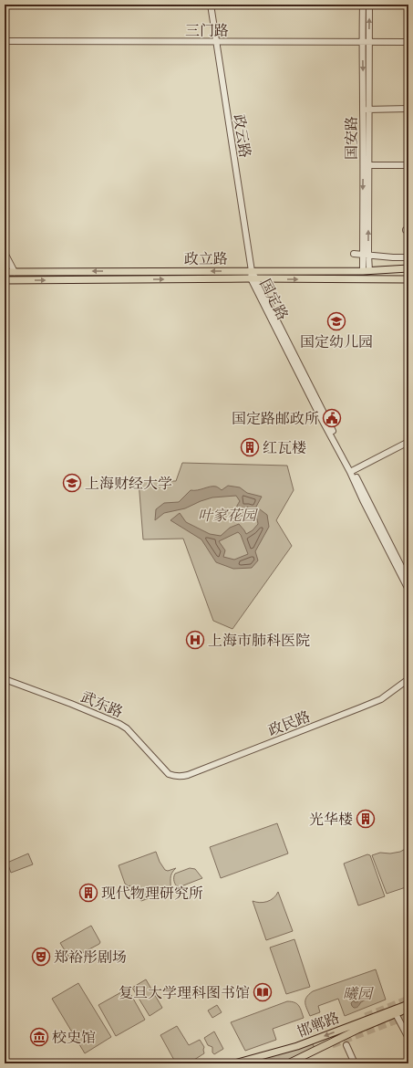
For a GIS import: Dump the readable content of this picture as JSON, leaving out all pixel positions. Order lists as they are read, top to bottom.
{
  "streets": {
    "main road": ["政立路", "邯郸路"],
    "street": [
      "三门路",
      "政云路",
      "国安路",
      "国定路",
      "武东路",
      "政民路"
    ]
  },
  "crossings": [
    ["三门路", "政云路"],
    ["三门路", "国安路"],
    ["政云路", "政立路"],
    ["政云路", "国定路"],
    ["国安路", "政立路"],
    ["政立路", "国定路"],
    ["武东路", "政民路"]
  ],
  "parks": ["叶家花园", "曦园"],
  "places": {
    "school or university": ["国定幼儿园", "上海财经大学"],
    "public building": ["国定路邮政所"],
    "building": ["红瓦楼", "光华楼", "现代物理研究所"],
    "hospital": ["上海市肺科医院"],
    "theatre": ["郑裕彤剧场‌"],
    "library": ["复旦大学理科图书馆"],
    "museum": ["校史馆"]
  }
}
